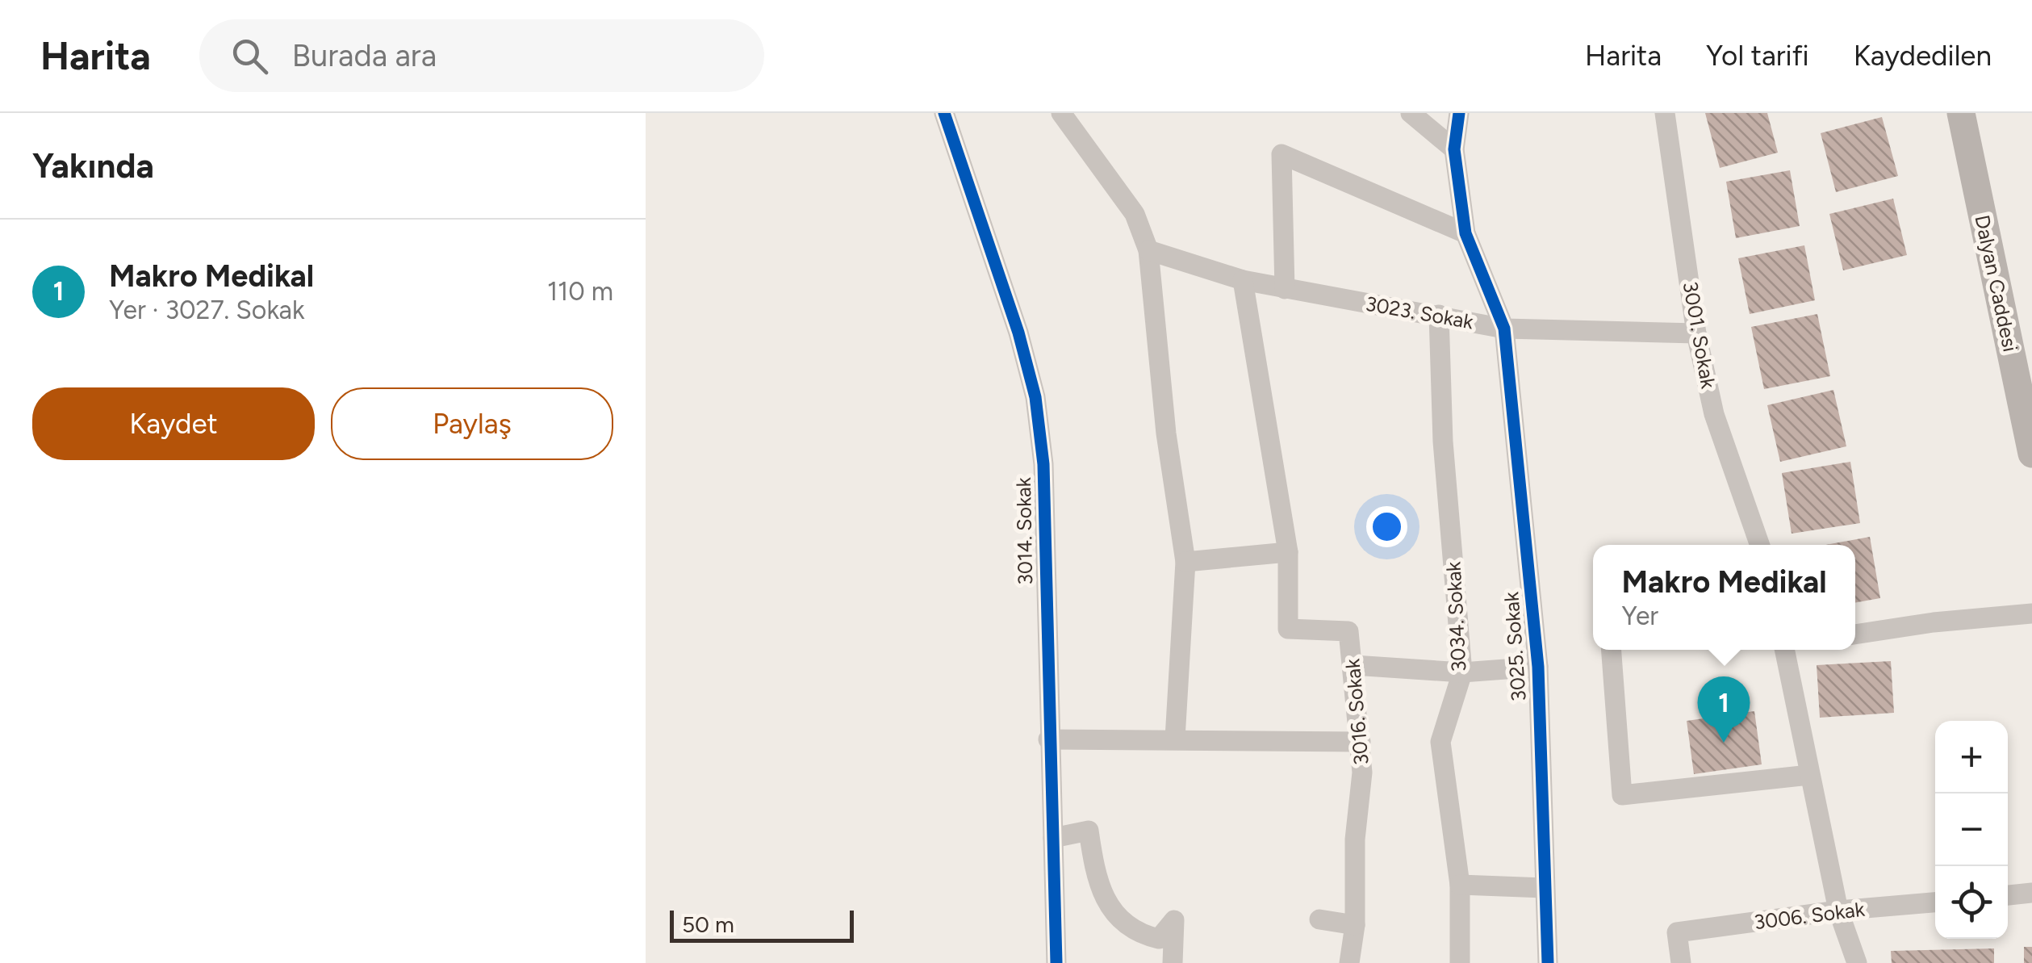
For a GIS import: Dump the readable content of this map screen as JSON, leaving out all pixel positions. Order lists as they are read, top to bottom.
{
  "streets": {
    "street": [
      "Dalyan Caddesi",
      "3023. Sokak",
      "3001. Sokak",
      "3014. Sokak",
      "3034. Sokak",
      "3025. Sokak",
      "3016. Sokak",
      "3006. Sokak"
    ]
  },
  "crossings": [
    ["3023. Sokak", "3001. Sokak"],
    ["3023. Sokak", "3034. Sokak"],
    ["3023. Sokak", "3025. Sokak"],
    ["3023. Sokak", "3016. Sokak"]
  ],
  "scale_bar": "50 m",
  "page": {
    "header": "Harita",
    "search": "Burada ara",
    "nav": ["Harita", "Yol tarifi", "Kaydedilen"],
    "heading": "Yakında",
    "list": [
      {
        "mark": "1",
        "name": "Makro Medikal",
        "note": "Yer · 3027. Sokak",
        "value": "110 m"
      }
    ],
    "buttons": ["Kaydet", "Paylaş"],
    "popup": ["Makro Medikal", "Yer"],
    "pins": "1",
    "map_buttons": ["+", "−"],
    "scale": "50 m"
  }
}
